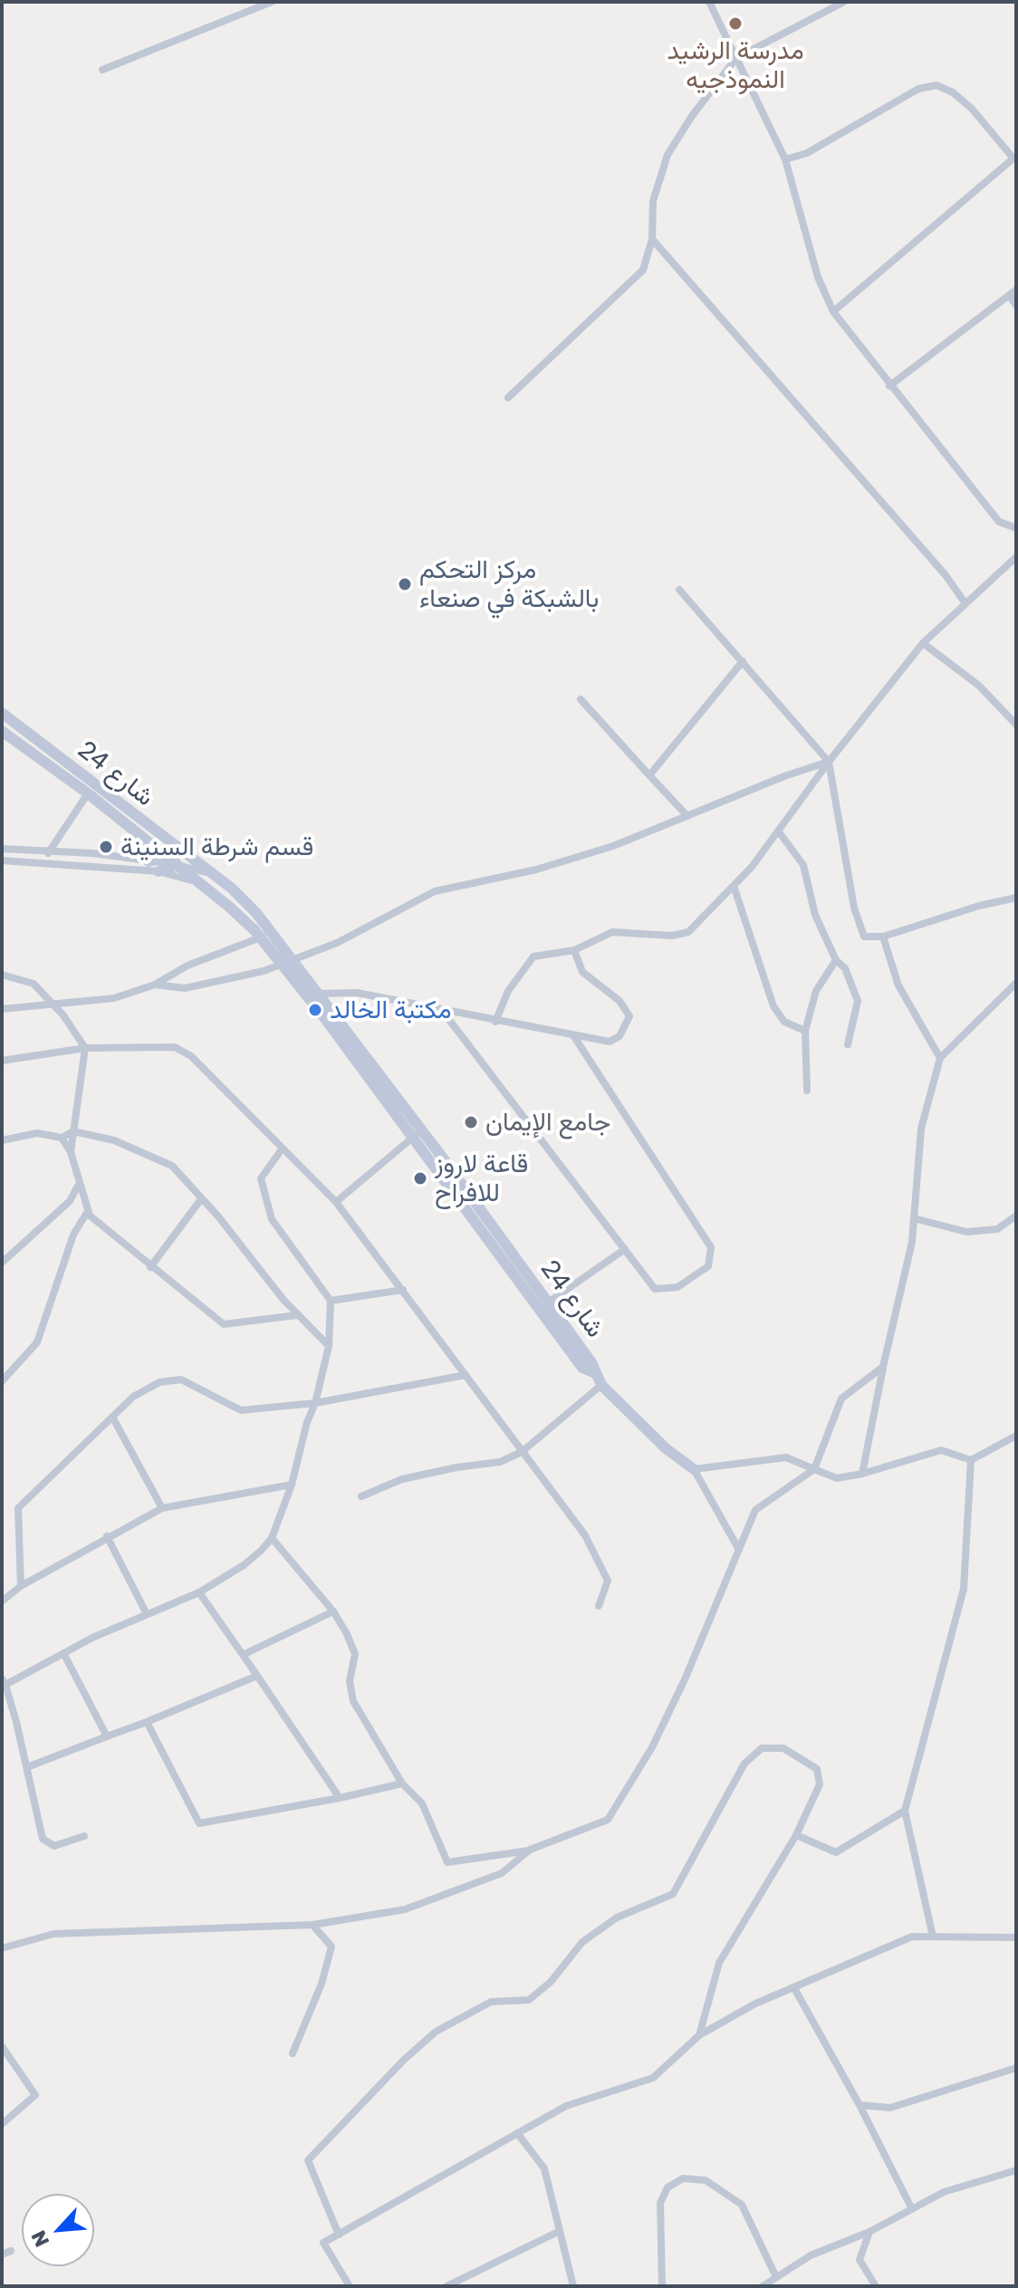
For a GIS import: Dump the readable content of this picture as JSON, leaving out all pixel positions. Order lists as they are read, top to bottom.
{
  "streets": {
    "street": ["شارع 24"]
  },
  "places": [
    "مدرسة الرشيد النموذجيه",
    "مركز التحكم بالشبكة في صنعاء",
    "قسم شرطة السنينة",
    "مكتبة الخالد",
    "جامع الإيمان",
    "قاعة لاروز للافراح"
  ],
  "north": "bottom left"
}
